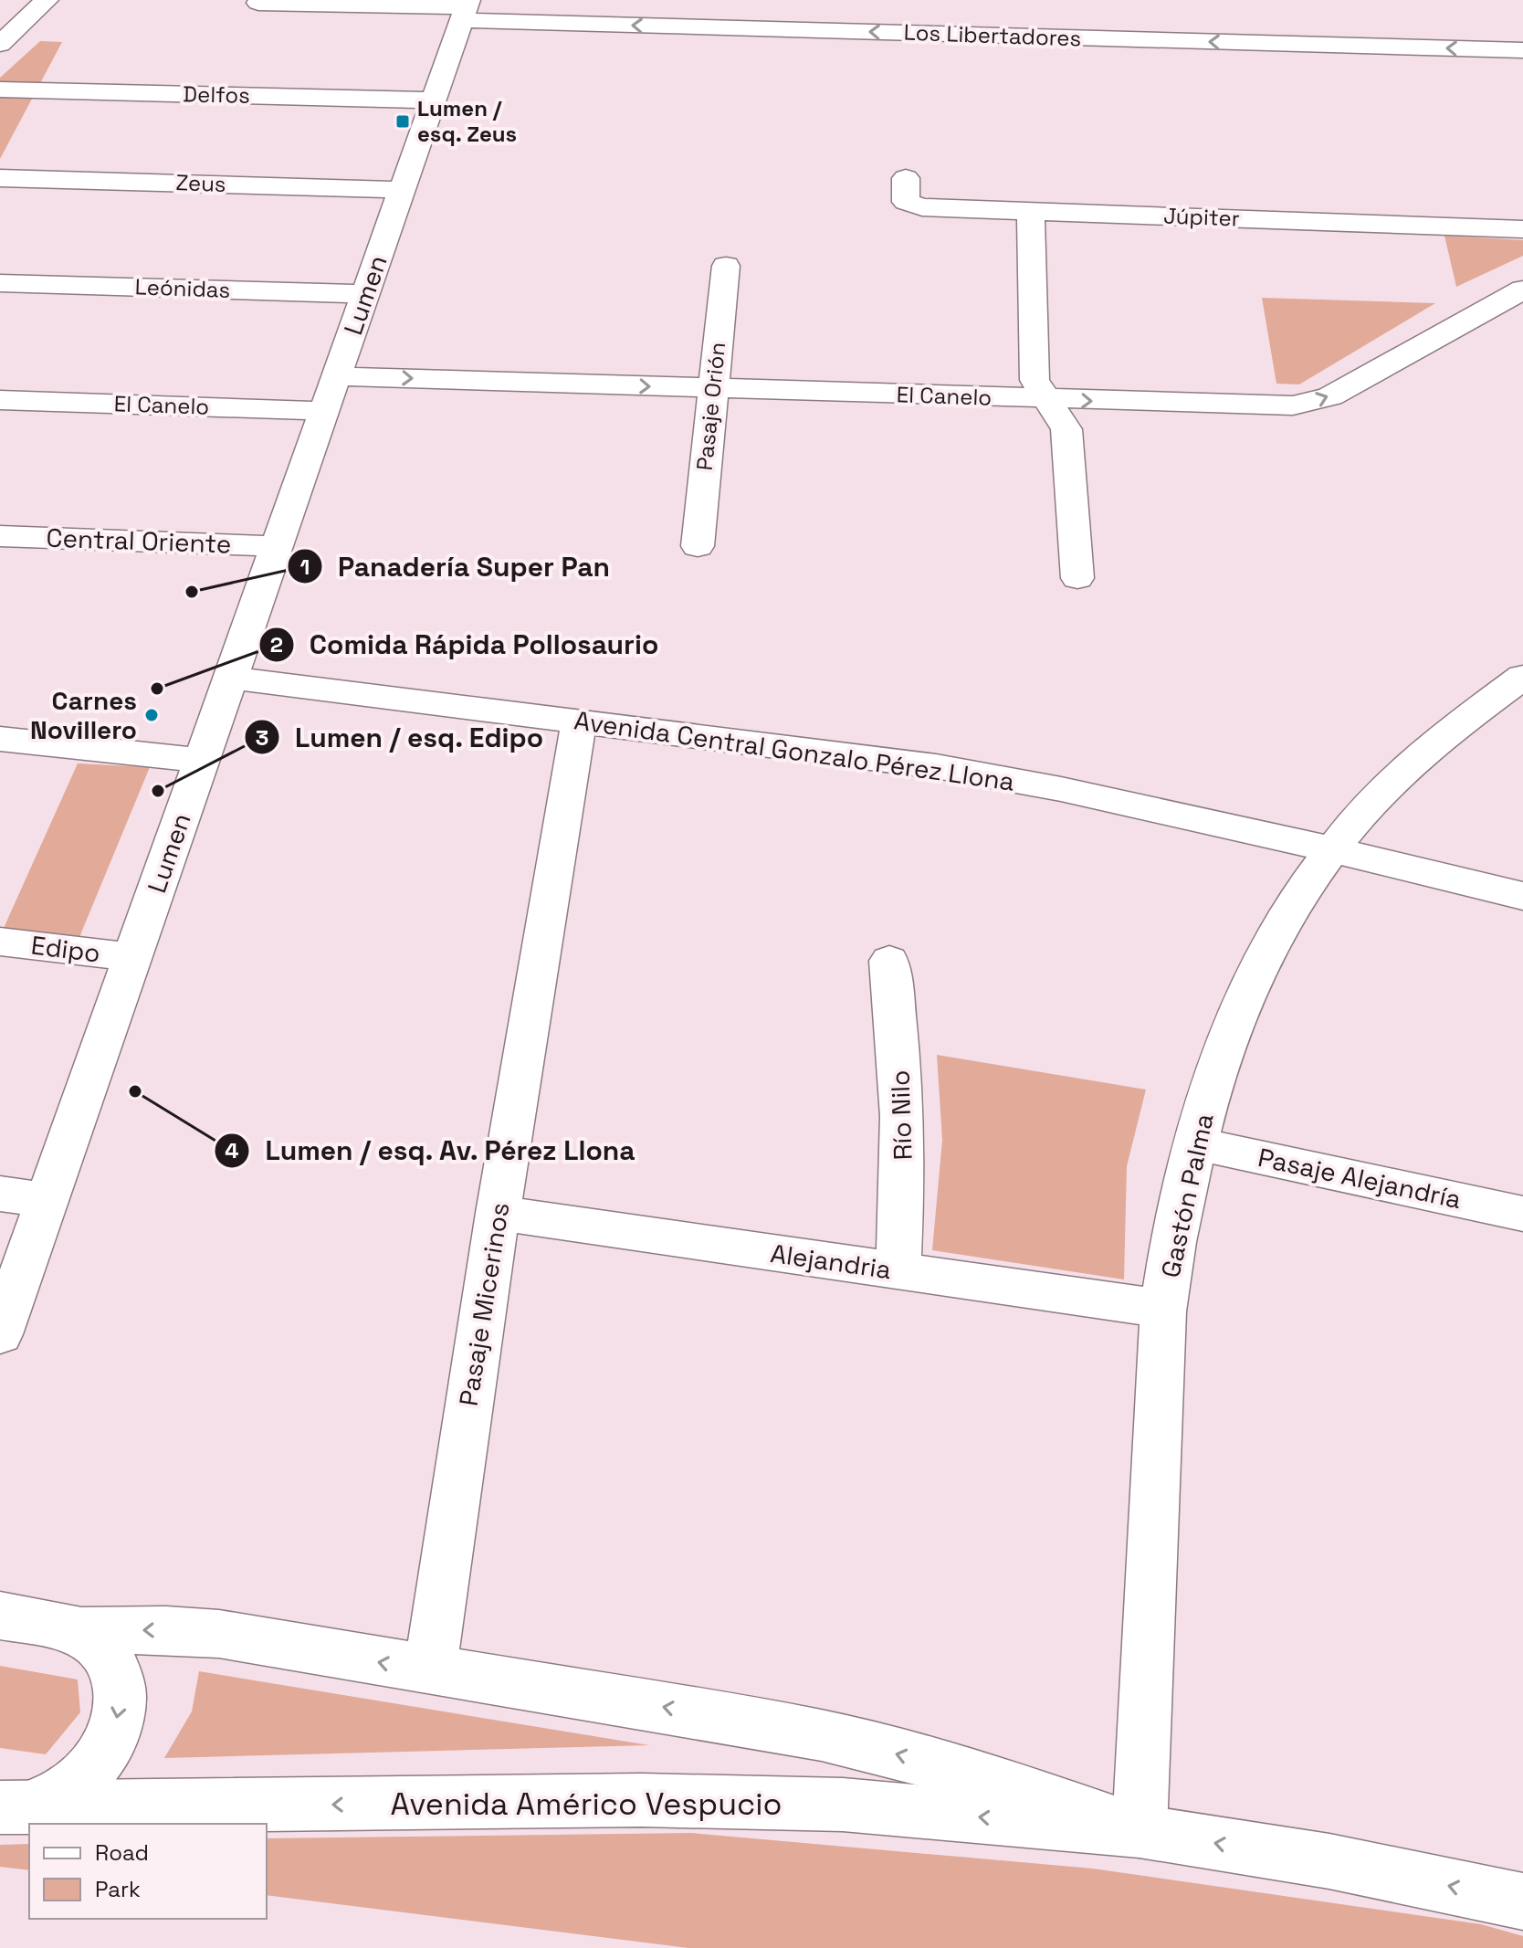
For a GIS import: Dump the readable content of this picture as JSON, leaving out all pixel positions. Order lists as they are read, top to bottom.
{
  "streets": {
    "street": [
      "Los Libertadores",
      "Delfos",
      "Zeus",
      "Júpiter",
      "Leónidas",
      "Lumen",
      "El Canelo",
      "Pasaje Orión",
      "Central Oriente",
      "Avenida Central Gonzalo Pérez Llona",
      "Edipo",
      "Río Nilo",
      "Pasaje Alejandría",
      "Gastón Palma",
      "Alejandria",
      "Pasaje Micerinos",
      "Avenida Américo Vespucio"
    ]
  },
  "crossings": [
    ["Los Libertadores", "Lumen"],
    ["Delfos", "Lumen"],
    ["Zeus", "Lumen"],
    ["Leónidas", "Lumen"],
    ["Lumen", "El Canelo"],
    ["Lumen", "Central Oriente"],
    ["Lumen", "Avenida Central Gonzalo Pérez Llona"],
    ["Lumen", "Edipo"],
    ["El Canelo", "Pasaje Orión"],
    ["Avenida Central Gonzalo Pérez Llona", "Gastón Palma"],
    ["Avenida Central Gonzalo Pérez Llona", "Pasaje Micerinos"],
    ["Río Nilo", "Alejandria"],
    ["Pasaje Alejandría", "Gastón Palma"],
    ["Gastón Palma", "Alejandria"],
    ["Gastón Palma", "Avenida Américo Vespucio"],
    ["Alejandria", "Pasaje Micerinos"],
    ["Pasaje Micerinos", "Avenida Américo Vespucio"]
  ],
  "one_way": ["Los Libertadores", "El Canelo", "Avenida Américo Vespucio"],
  "places": {
    "transit": ["Lumen / esq. Zeus"],
    "other": [
      "Panadería Super Pan",
      "Comida Rápida Pollosaurio",
      "Carnes Novillero",
      "Lumen / esq. Edipo",
      "Lumen / esq. Av. Pérez Llona"
    ]
  },
  "legend": ["Road", "Park"]
}
